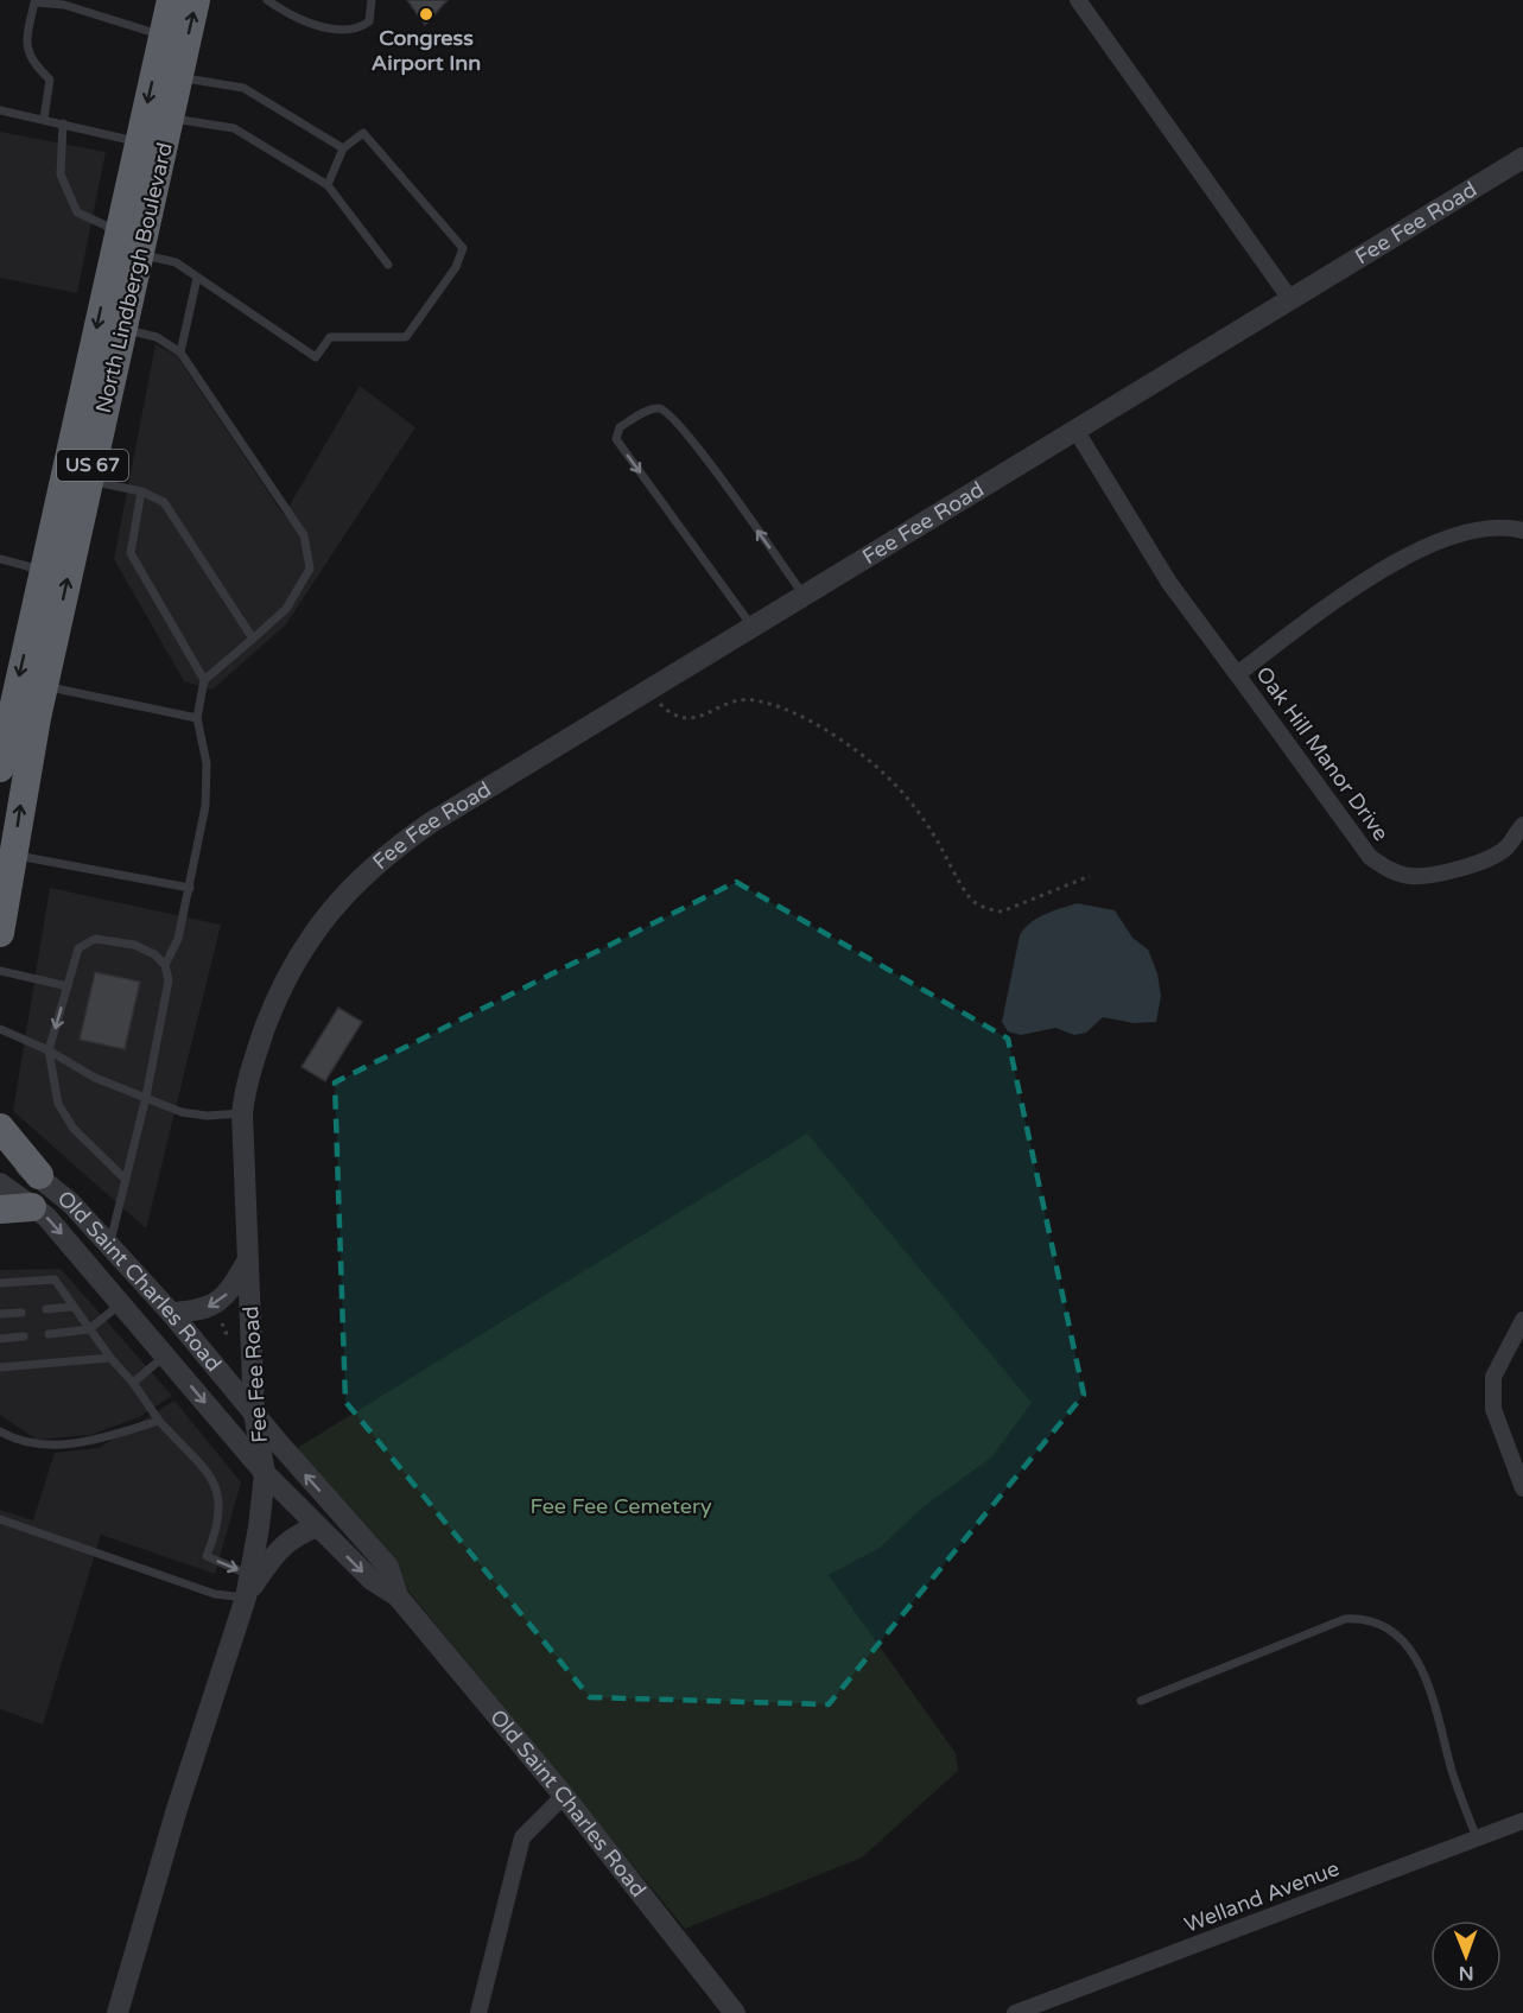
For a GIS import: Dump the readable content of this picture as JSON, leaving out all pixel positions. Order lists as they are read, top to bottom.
{
  "streets": {
    "highway": ["North Lindbergh Boulevard", "US 67"],
    "street": [
      "Fee Fee Road",
      "Oak Hill Manor Drive",
      "Old Saint Charles Road",
      "Welland Avenue"
    ]
  },
  "crossings": [
    ["Fee Fee Road", "Oak Hill Manor Drive"],
    ["Fee Fee Road", "Old Saint Charles Road"]
  ],
  "parks": ["Fee Fee Cemetery"],
  "places": ["Congress Airport Inn"],
  "north": "bottom"
}
